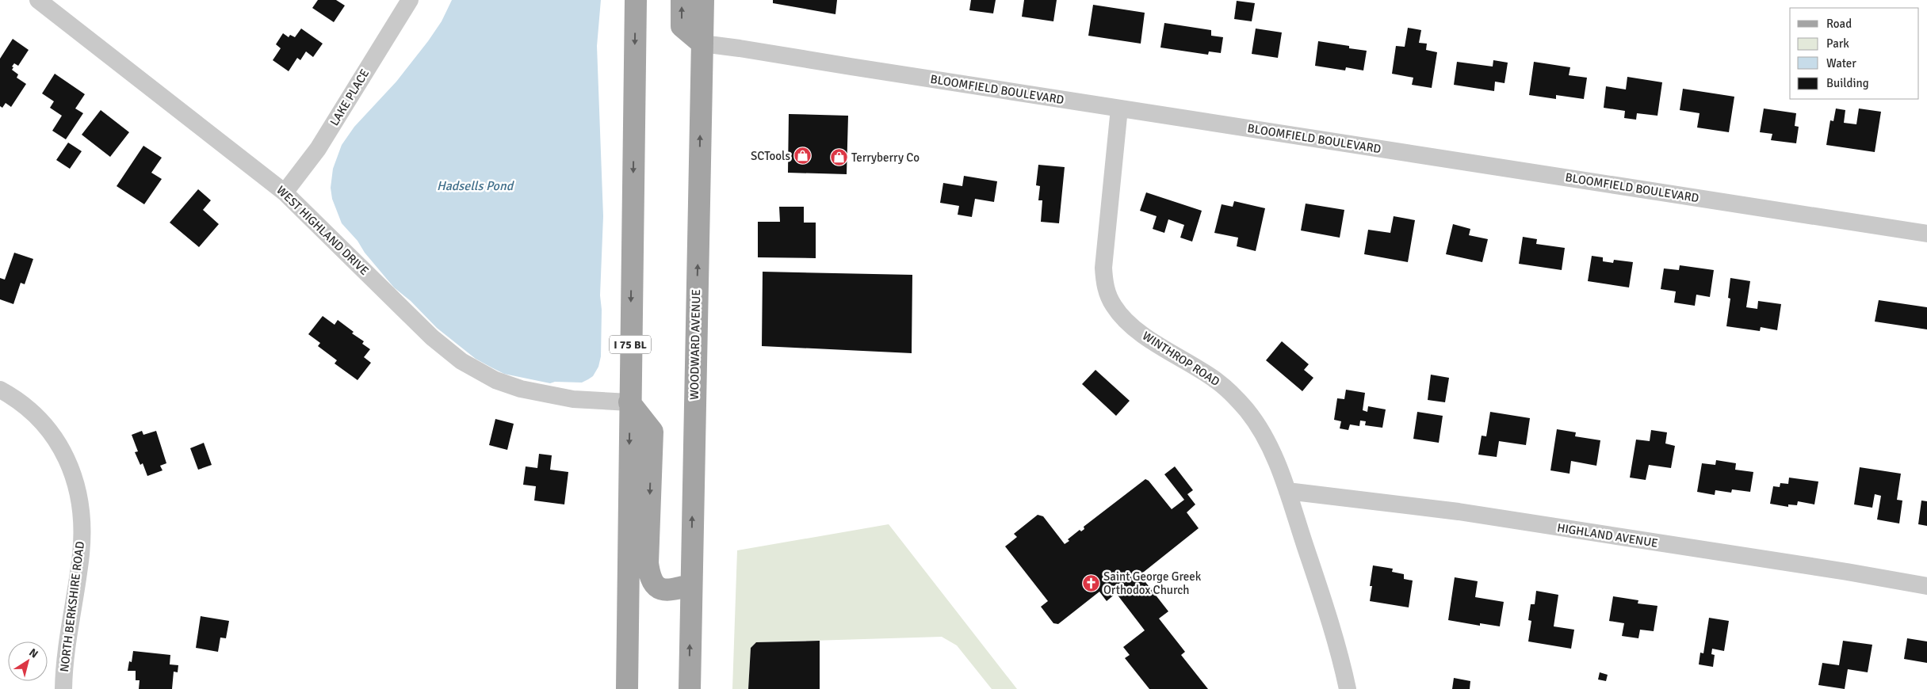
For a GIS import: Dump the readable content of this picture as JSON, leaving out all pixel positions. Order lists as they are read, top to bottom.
{
  "streets": {
    "main road": ["I 75 BL", "WOODWARD AVENUE"],
    "street": [
      "BLOOMFIELD BOULEVARD",
      "LAKE PLACE",
      "WEST HIGHLAND DRIVE",
      "WINTHROP ROAD",
      "HIGHLAND AVENUE",
      "NORTH BERKSHIRE ROAD"
    ]
  },
  "crossings": [
    ["BLOOMFIELD BOULEVARD", "WOODWARD AVENUE"],
    ["BLOOMFIELD BOULEVARD", "WINTHROP ROAD"],
    ["LAKE PLACE", "WEST HIGHLAND DRIVE"],
    ["WEST HIGHLAND DRIVE", "I 75 BL"],
    ["WINTHROP ROAD", "HIGHLAND AVENUE"]
  ],
  "water": ["Hadsells Pond"],
  "places": {
    "shop": ["SCTools", "Terryberry Co"],
    "church": ["Saint George Greek Orthodox Church"]
  },
  "legend": [
    "Road",
    "Park",
    "Water",
    "Building"
  ],
  "north": "top right"
}
